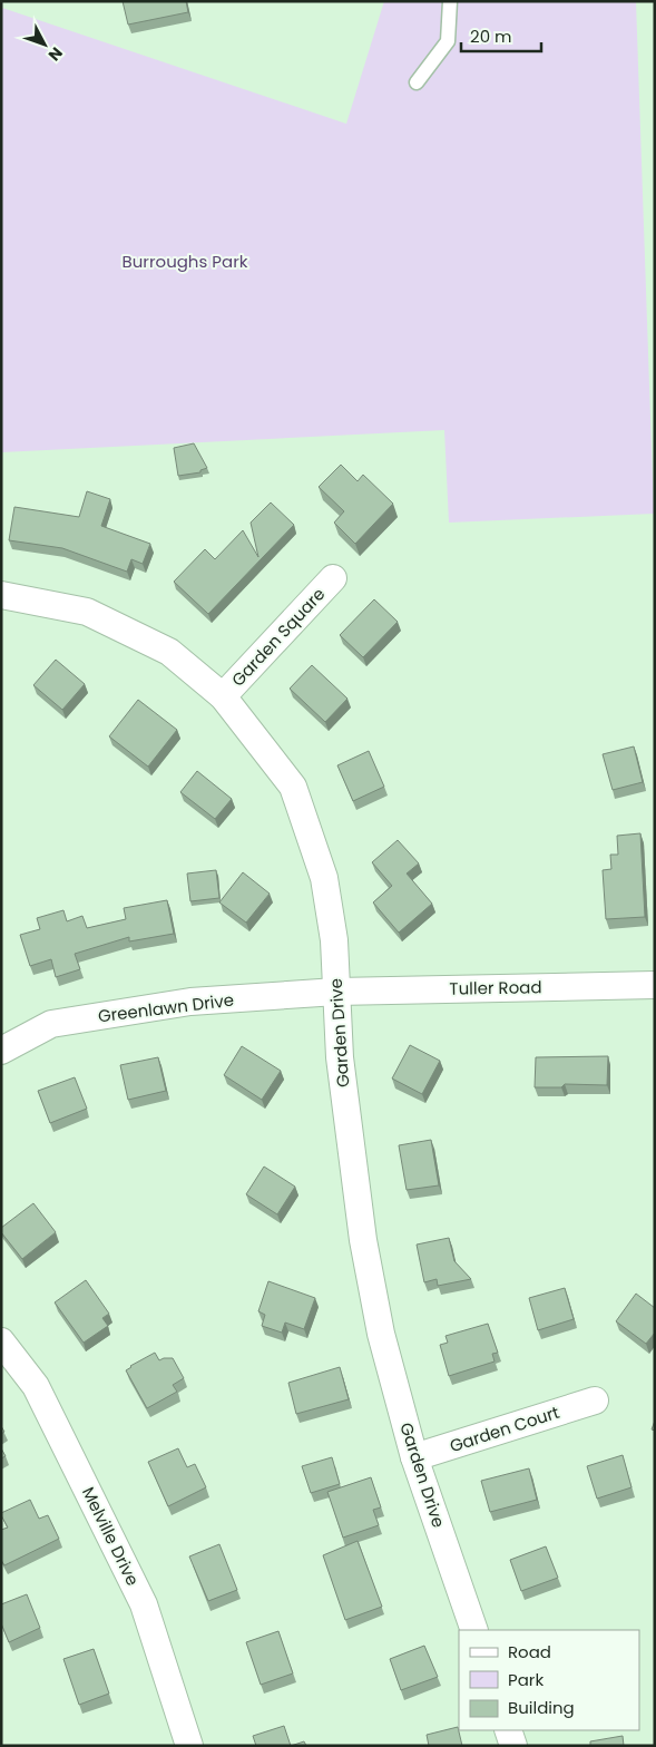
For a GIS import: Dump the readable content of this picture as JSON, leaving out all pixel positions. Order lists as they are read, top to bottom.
{
  "streets": {
    "street": [
      "Garden Square",
      "Tuller Road",
      "Greenlawn Drive",
      "Garden Drive",
      "Garden Court",
      "Melville Drive"
    ]
  },
  "crossings": [
    ["Garden Square", "Garden Drive"],
    ["Tuller Road", "Greenlawn Drive"],
    ["Tuller Road", "Garden Drive"],
    ["Greenlawn Drive", "Garden Drive"],
    ["Garden Drive", "Garden Court"]
  ],
  "parks": ["Burroughs Park"],
  "legend": ["Road", "Park", "Building"],
  "scale_bar": "20 m",
  "north": "bottom right"
}
